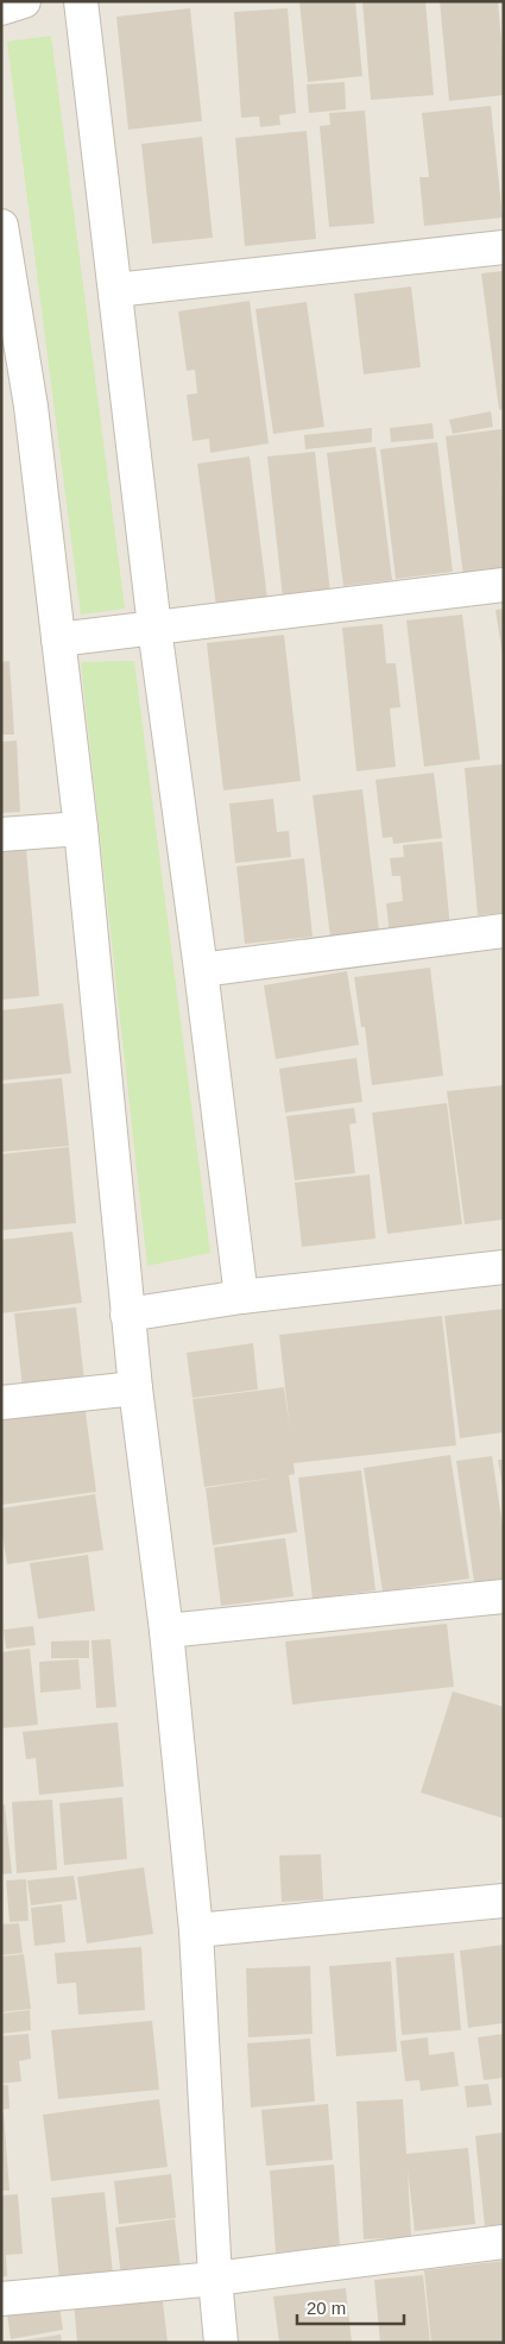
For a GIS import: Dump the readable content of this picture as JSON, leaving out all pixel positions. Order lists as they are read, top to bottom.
{
  "scale_bar": "20 m"
}
